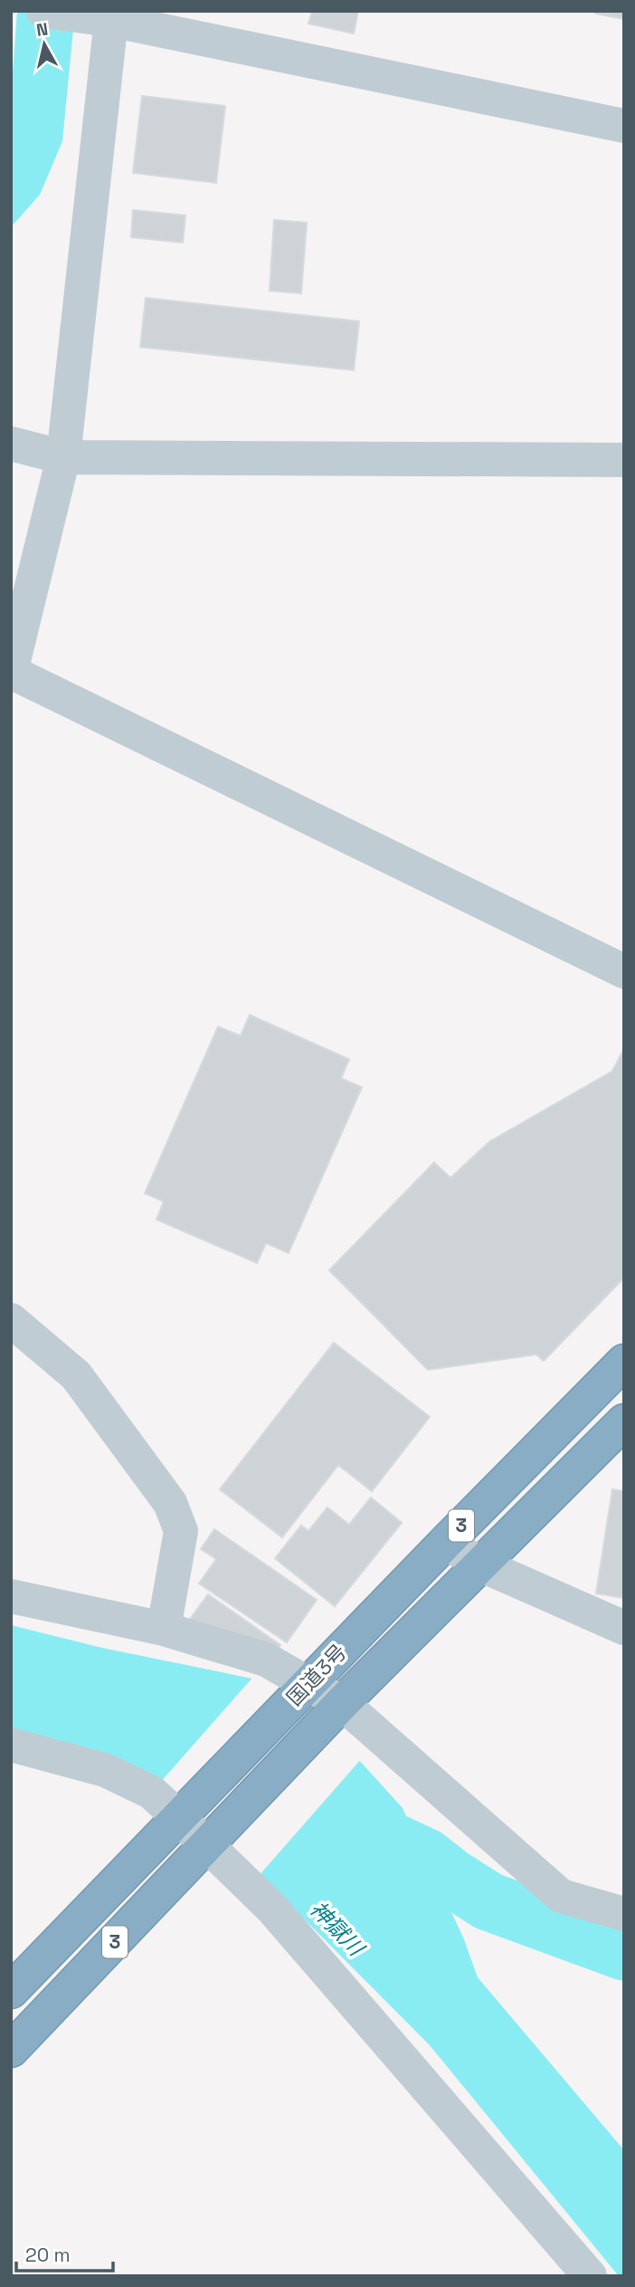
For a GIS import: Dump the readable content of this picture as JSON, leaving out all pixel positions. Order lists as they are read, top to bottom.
{
  "streets": {
    "highway": ["3", "国道3号"]
  },
  "water": ["神獄川"],
  "scale_bar": "20 m",
  "north": "top"
}
